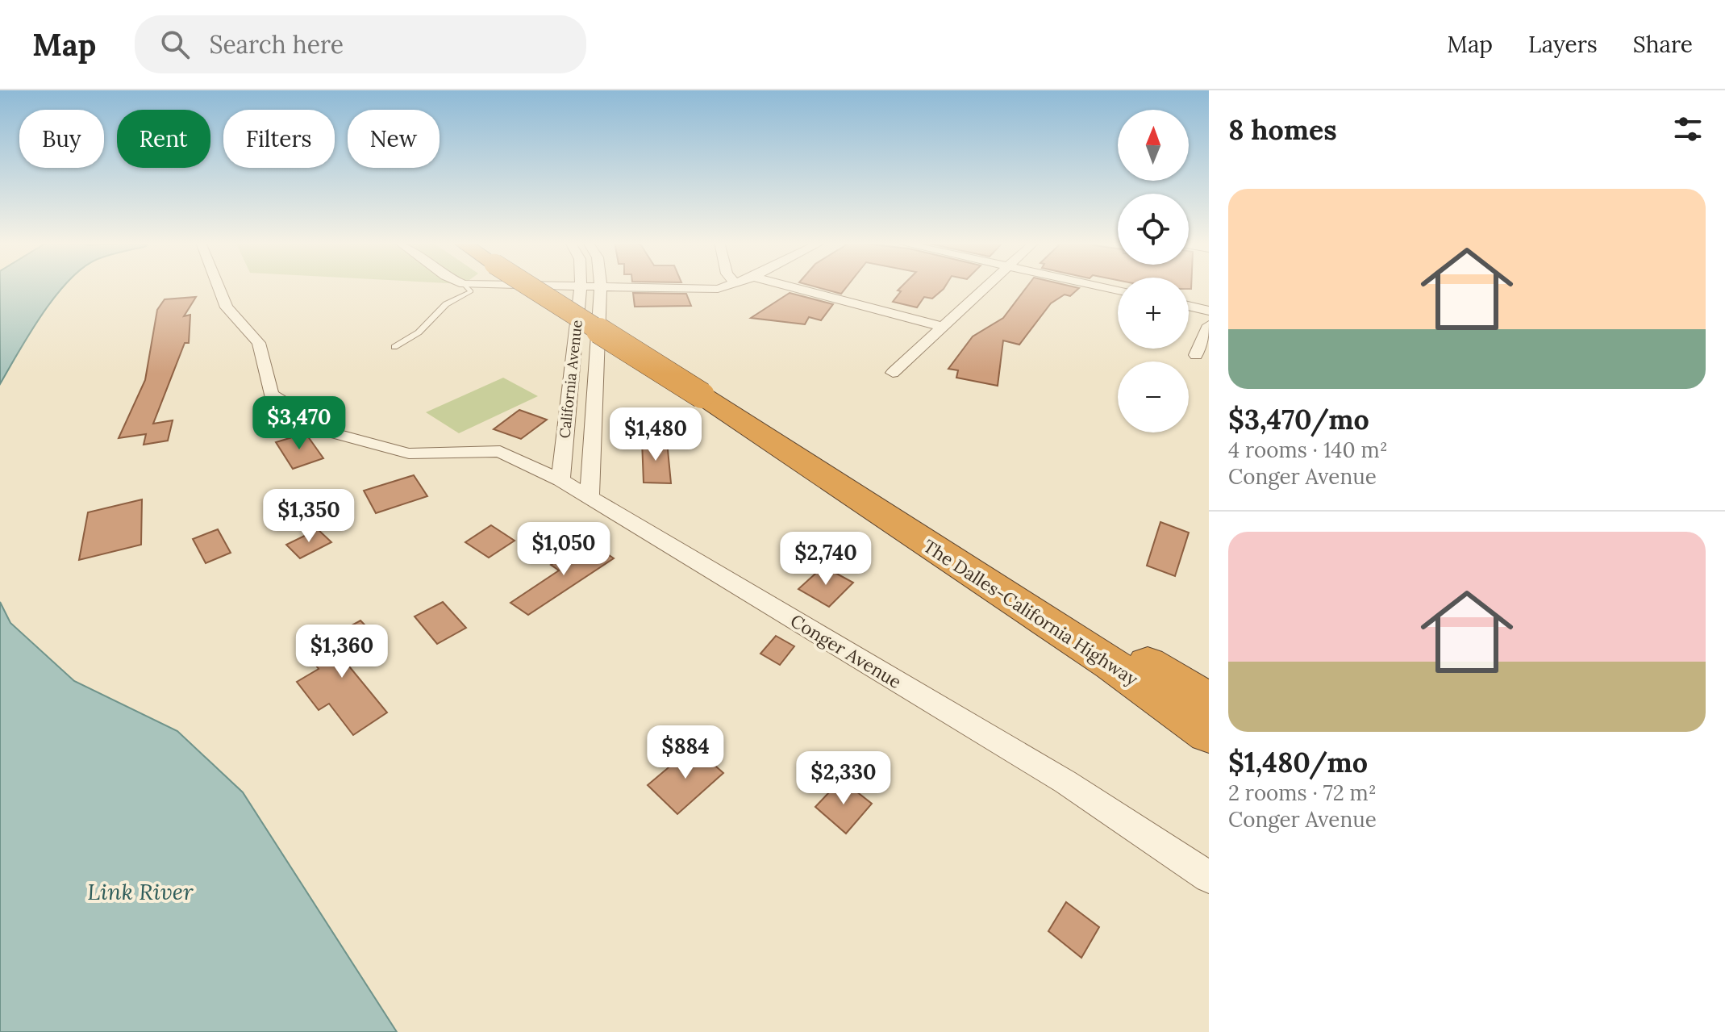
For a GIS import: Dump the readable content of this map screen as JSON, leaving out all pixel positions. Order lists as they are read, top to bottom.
{
  "streets": {
    "highway": ["The Dalles-California Highway"],
    "street": ["California Avenue", "Conger Avenue"]
  },
  "crossings": [
    ["California Avenue", "Conger Avenue"]
  ],
  "water": ["Link River"],
  "north": "top",
  "page": {
    "header": "Map",
    "search": "Search here",
    "nav": ["Map", "Layers", "Share"],
    "heading": "8 homes",
    "map_buttons": ["+", "−"],
    "chip": [
      "Buy",
      "Rent",
      "Filters",
      "New"
    ],
    "list": [
      {
        "name": "$3,470/mo",
        "note": "4 rooms · 140 m² · Conger Avenue"
      },
      {
        "name": "$1,480/mo",
        "note": "2 rooms · 72 m² · Conger Avenue"
      }
    ],
    "price": [
      "$3,470",
      "$1,480",
      "$1,350",
      "$1,050",
      "$2,740",
      "$1,360",
      "$884",
      "$2,330"
    ]
  }
}
